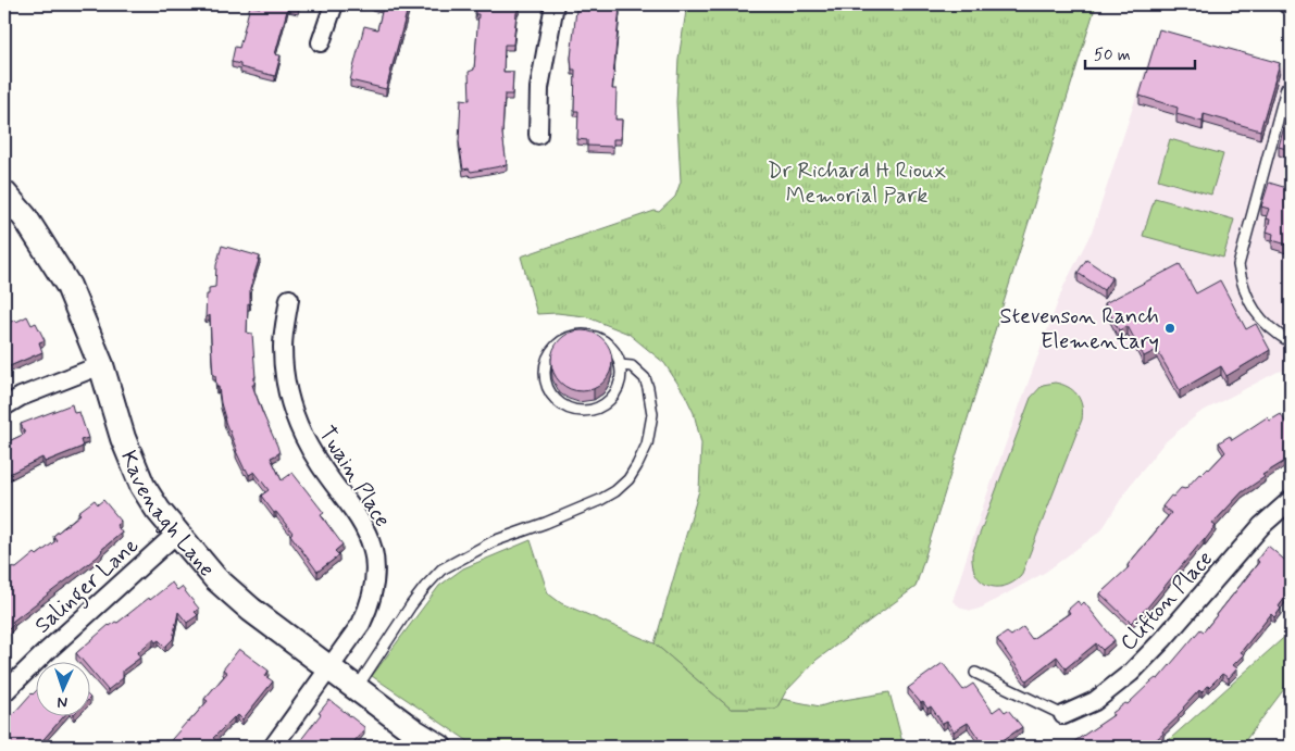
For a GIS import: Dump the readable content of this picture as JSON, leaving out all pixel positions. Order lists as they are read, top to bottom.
{
  "streets": {
    "main road": ["Kavenagh Lane"],
    "street": ["Twain Place", "Salinger Lane", "Clifton Place"]
  },
  "crossings": [
    ["Twain Place", "Kavenagh Lane"],
    ["Kavenagh Lane", "Salinger Lane"]
  ],
  "parks": ["Dr Richard H Rioux Memorial Park"],
  "places": ["Stevenson Ranch Elementary"],
  "scale_bar": "50 m",
  "north": "bottom"
}
